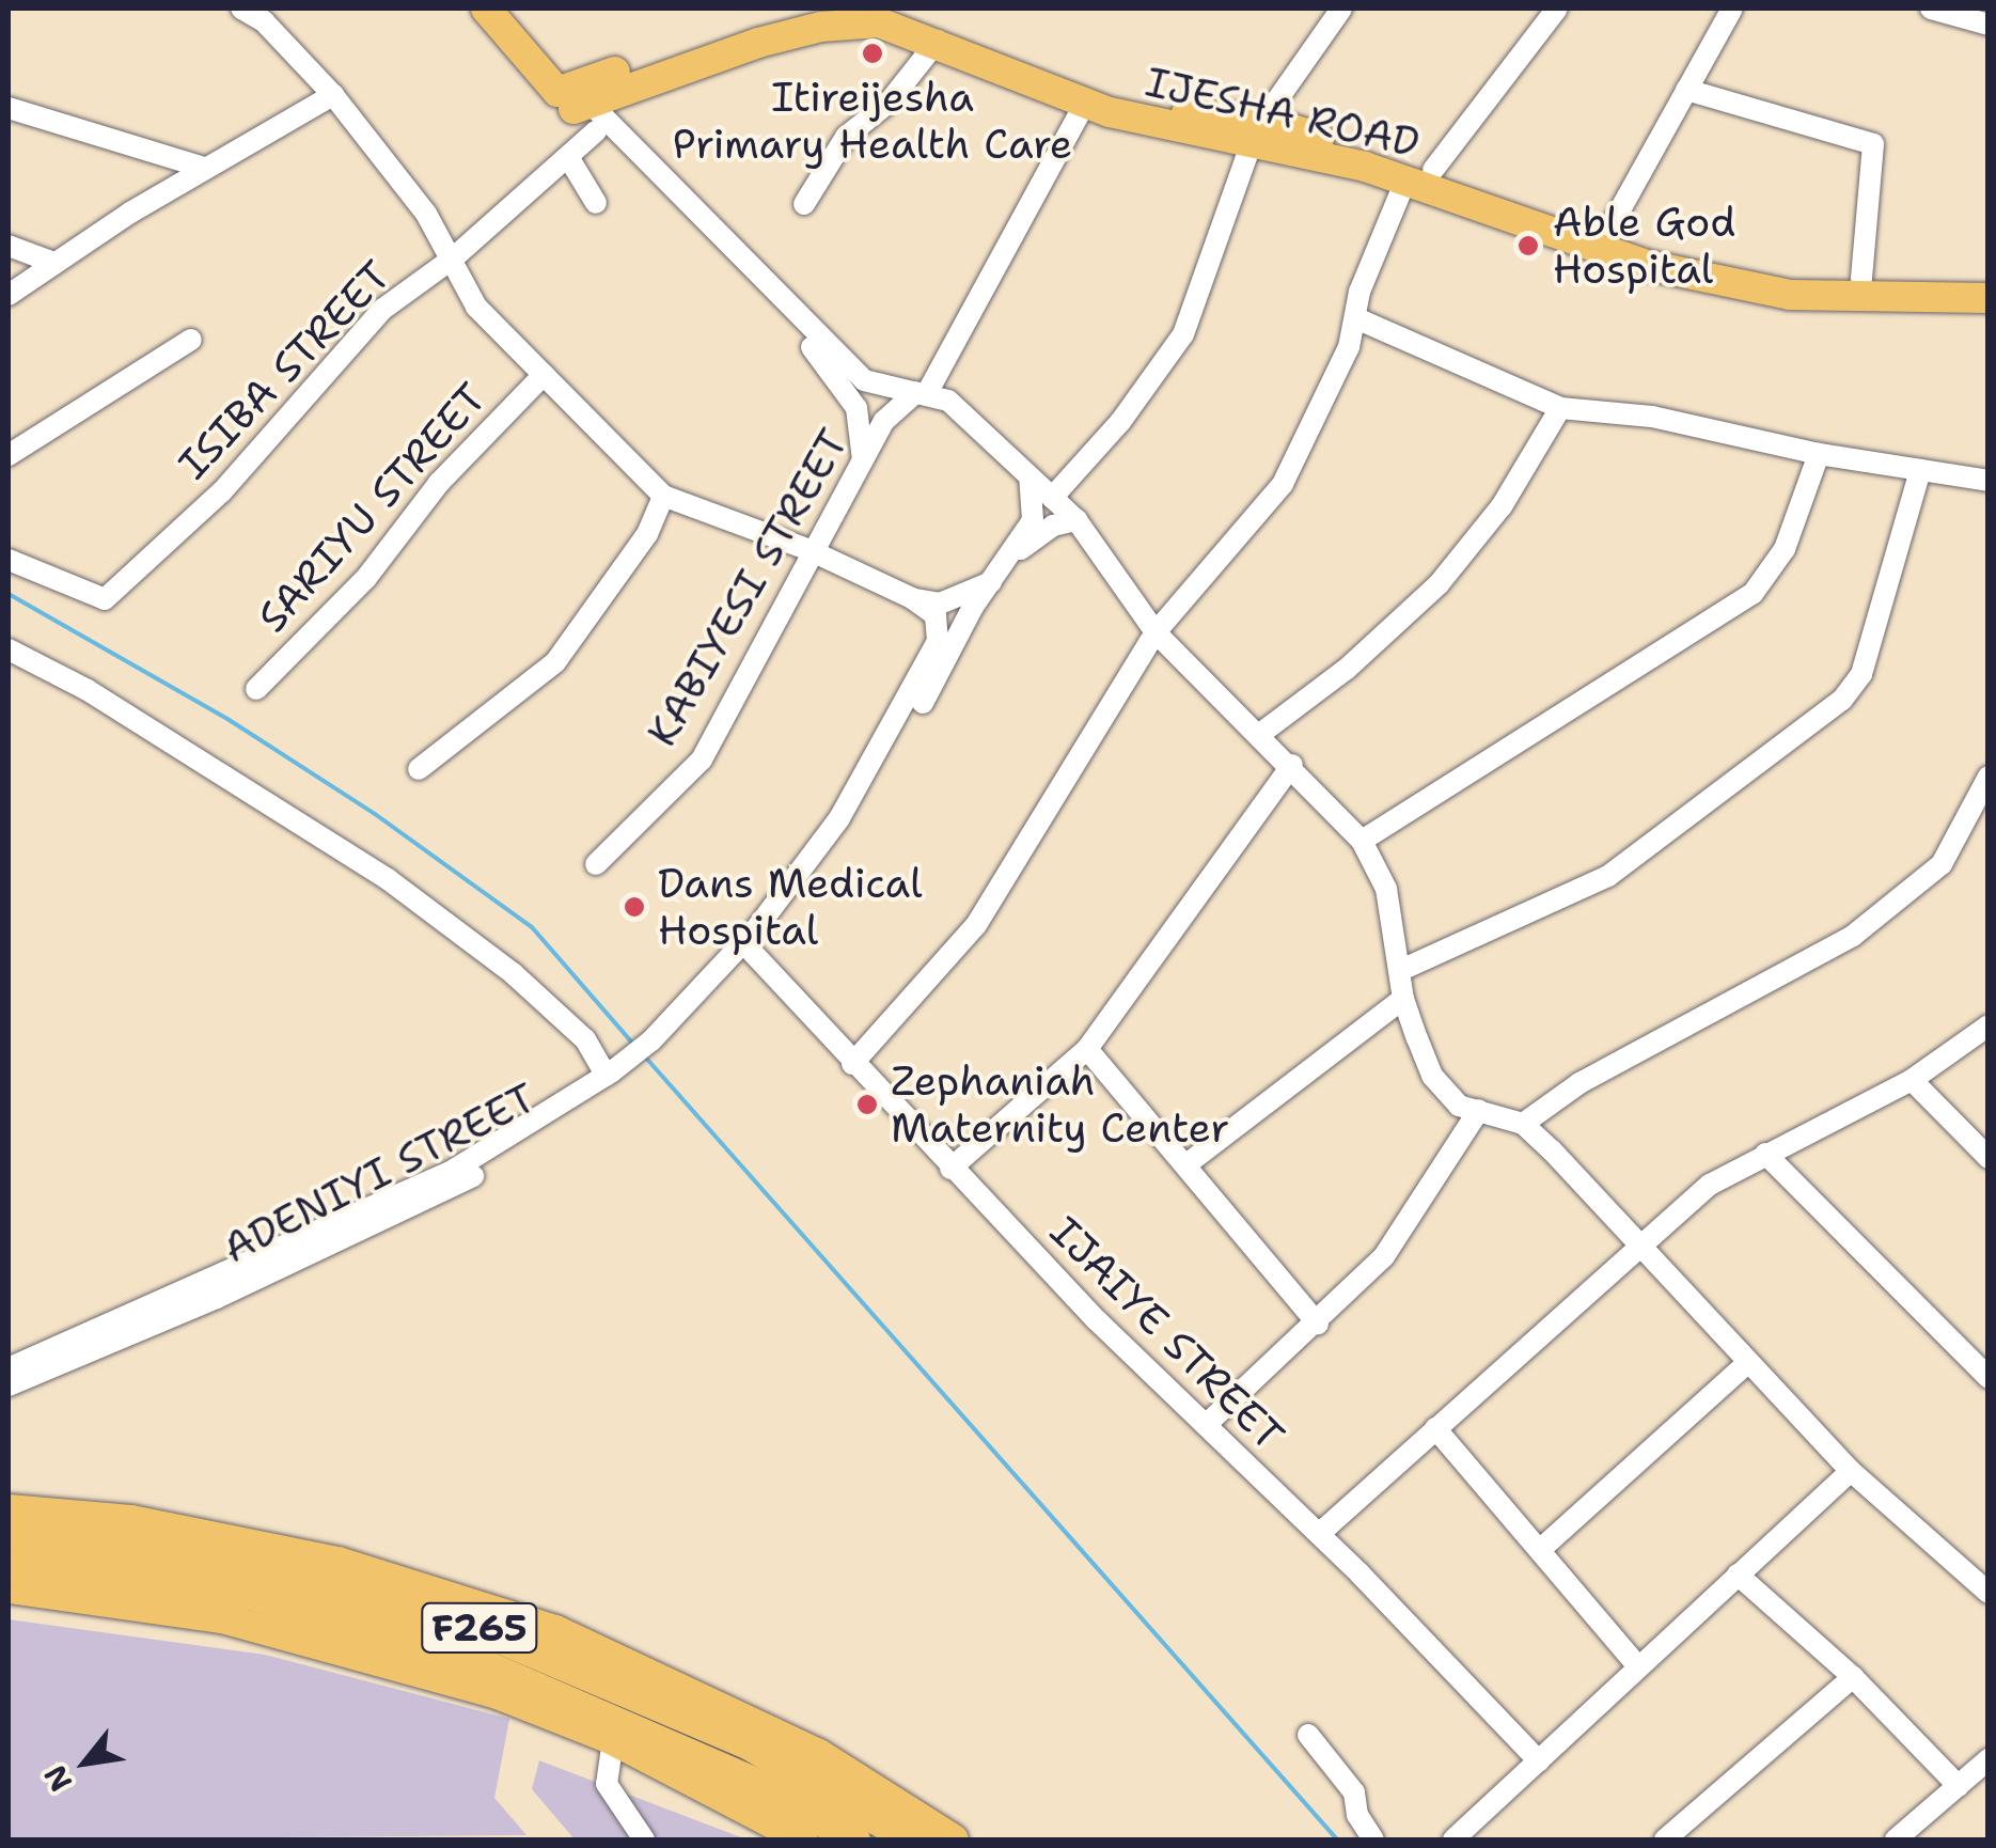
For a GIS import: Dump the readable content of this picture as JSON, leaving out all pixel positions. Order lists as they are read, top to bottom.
{
  "streets": {
    "highway": ["F265"],
    "main road": ["IJESHA ROAD"],
    "street": [
      "ISIBA STREET",
      "SARIYU STREET",
      "KABIYESI STREET",
      "ADENIYI STREET",
      "IJAIYE STREET"
    ]
  },
  "crossings": [
    ["IJESHA ROAD", "ISIBA STREET"],
    ["IJESHA ROAD", "KABIYESI STREET"],
    ["KABIYESI STREET", "ADENIYI STREET"],
    ["ADENIYI STREET", "IJAIYE STREET"]
  ],
  "places": [
    "Itireijesha Primary Health Care",
    "Able God Hospital",
    "Dans Medical Hospital",
    "Zephaniah Maternity Center"
  ],
  "north": "bottom left"
}
